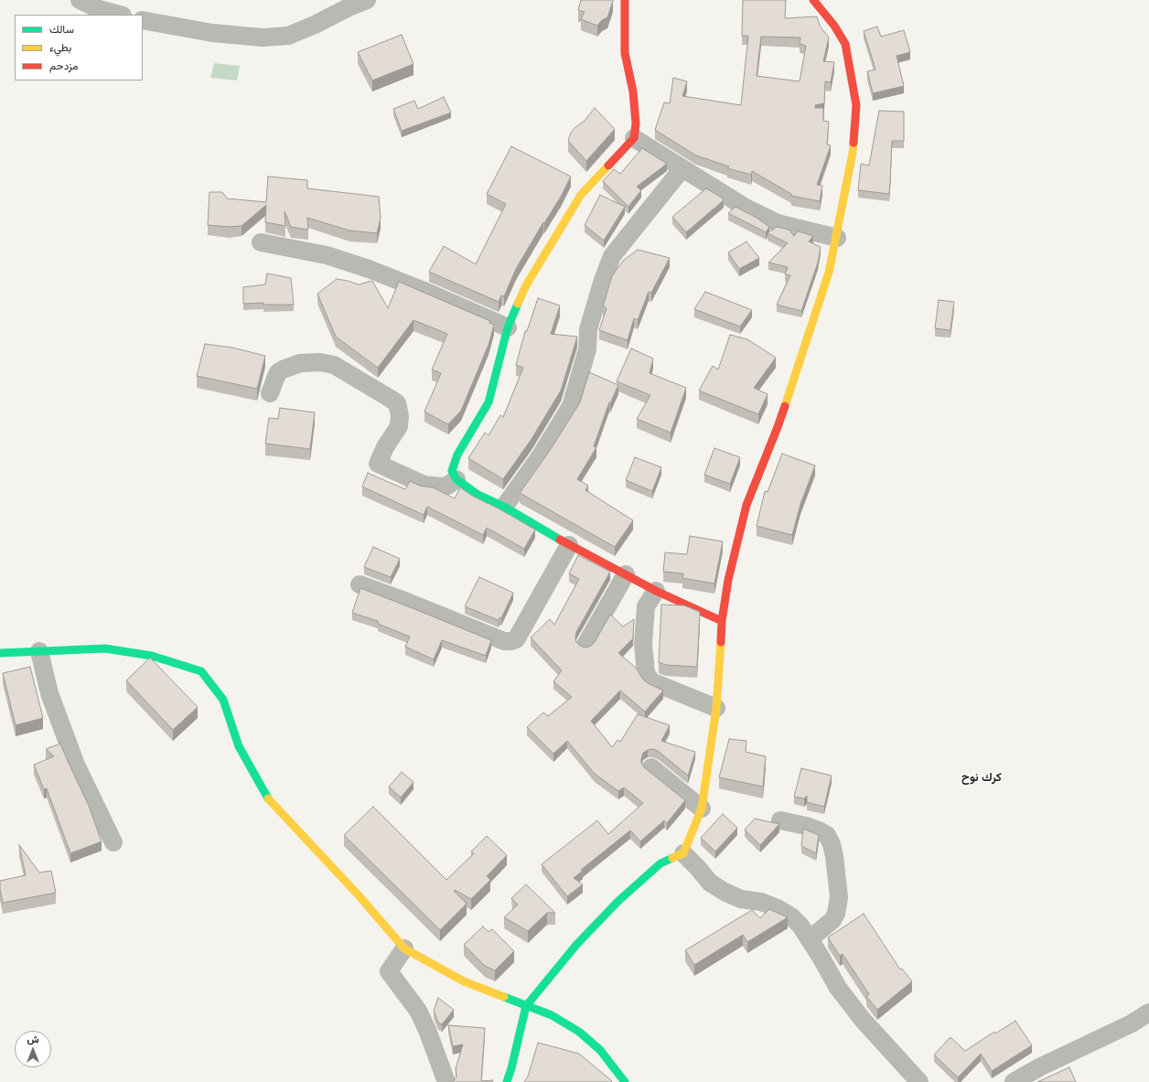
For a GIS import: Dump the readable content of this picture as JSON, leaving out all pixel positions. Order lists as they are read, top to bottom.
{
  "districts": ["كرك نوح"],
  "legend": ["سالك", "بطيء", "مزدحم"],
  "north": "top"
}
